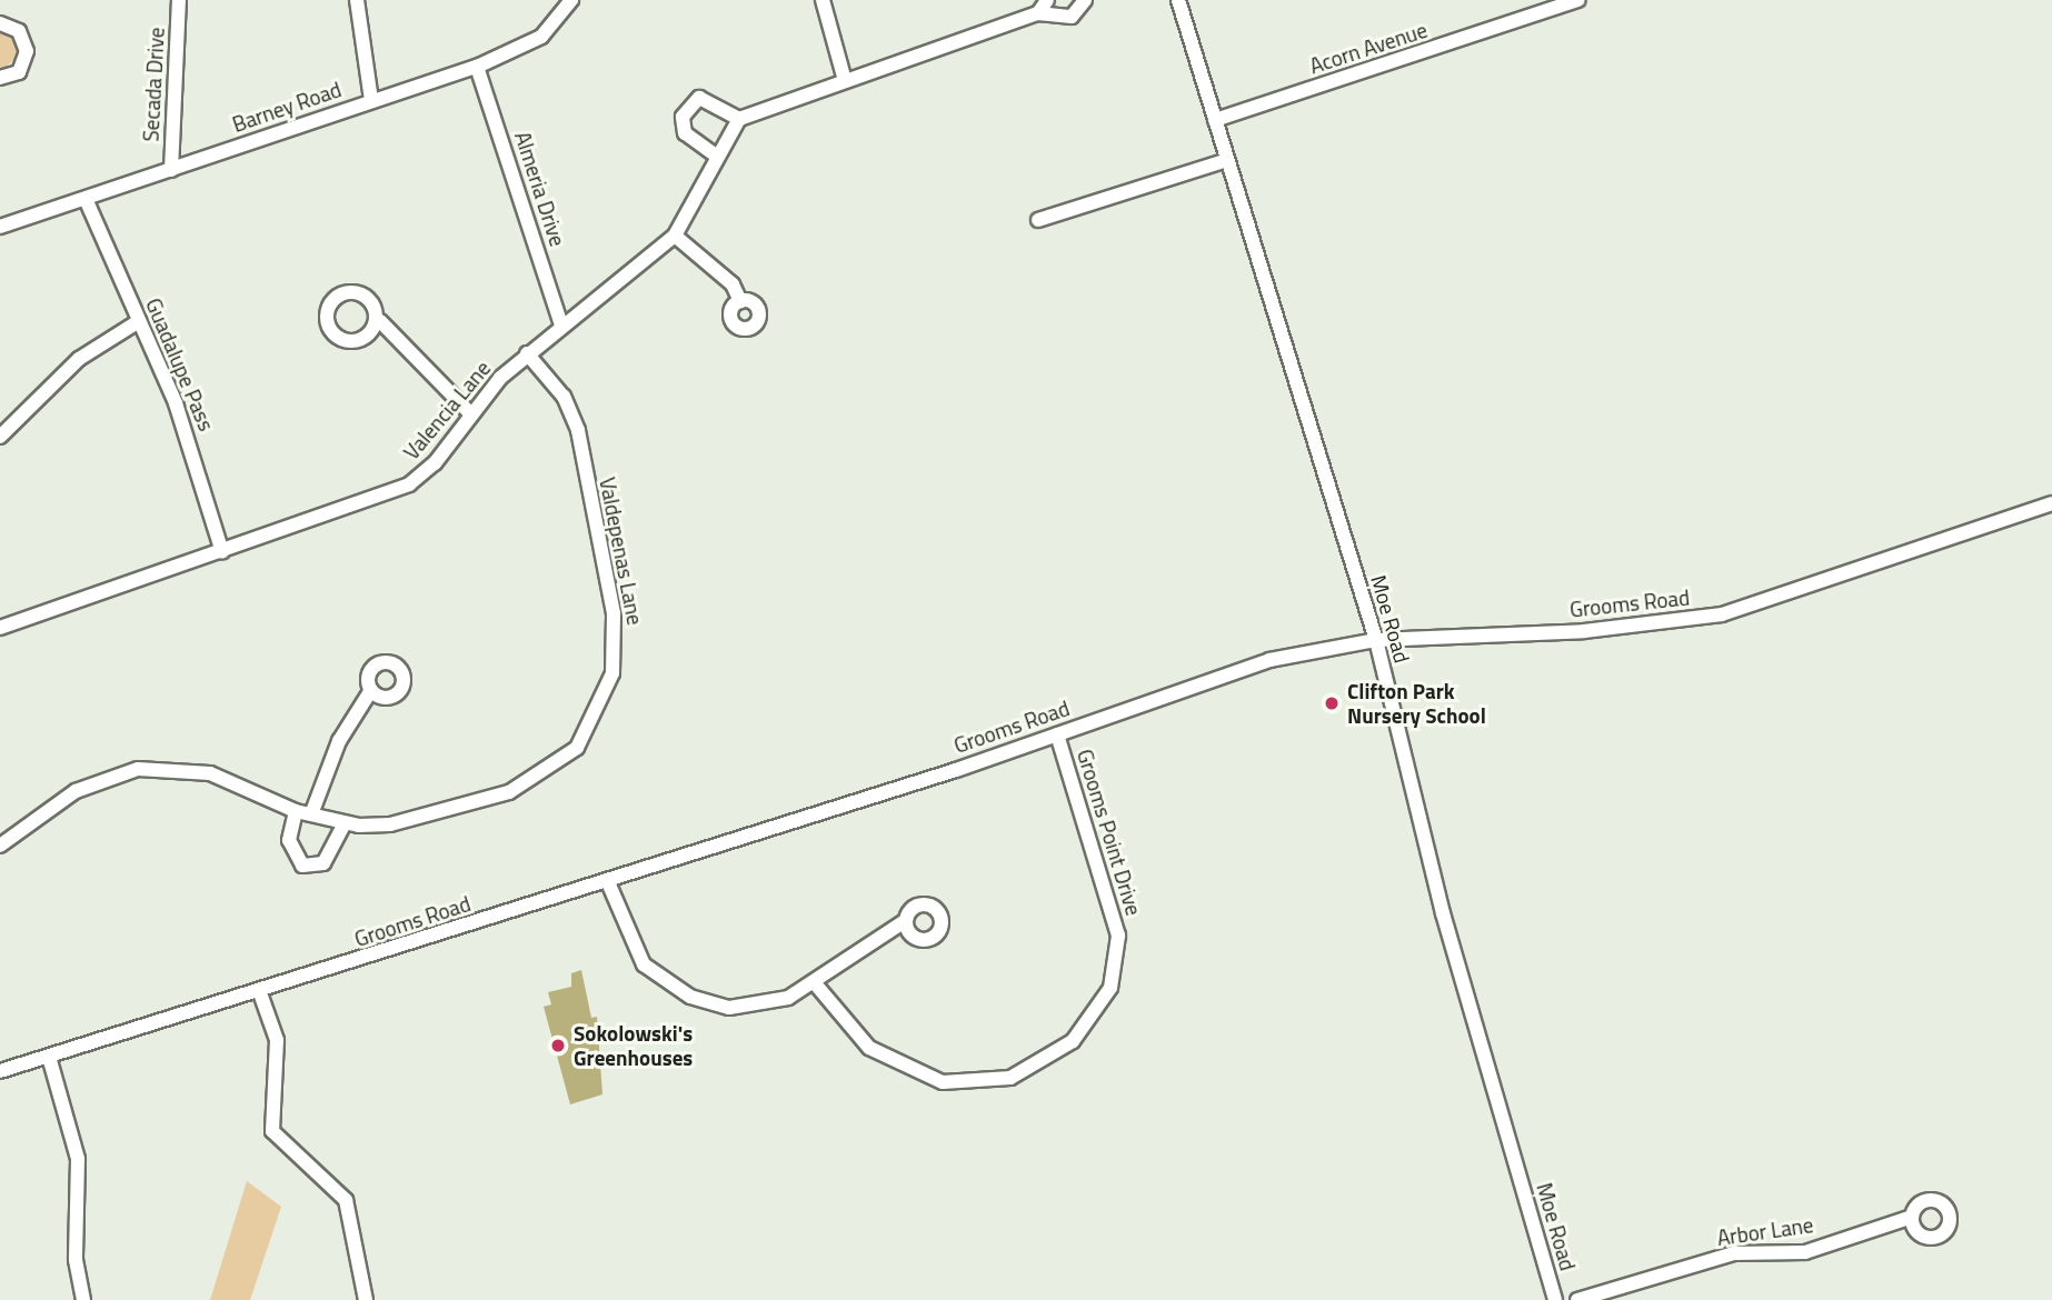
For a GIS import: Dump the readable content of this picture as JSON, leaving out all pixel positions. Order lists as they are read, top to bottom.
{
  "streets": {
    "street": [
      "Acorn Avenue",
      "Secada Drive",
      "Barney Road",
      "Almeria Drive",
      "Guadalupe Pass",
      "Valencia Lane",
      "Valdepenas Lane",
      "Grooms Road",
      "Moe Road",
      "Grooms Point Drive",
      "Arbor Lane"
    ]
  },
  "crossings": [
    ["Acorn Avenue", "Moe Road"],
    ["Secada Drive", "Barney Road"],
    ["Barney Road", "Almeria Drive"],
    ["Barney Road", "Guadalupe Pass"],
    ["Almeria Drive", "Valencia Lane"],
    ["Guadalupe Pass", "Valencia Lane"],
    ["Valencia Lane", "Valdepenas Lane"],
    ["Grooms Road", "Moe Road"],
    ["Grooms Road", "Grooms Point Drive"]
  ],
  "places": ["Clifton Park Nursery School", "Sokolowski's Greenhouses"]
}
